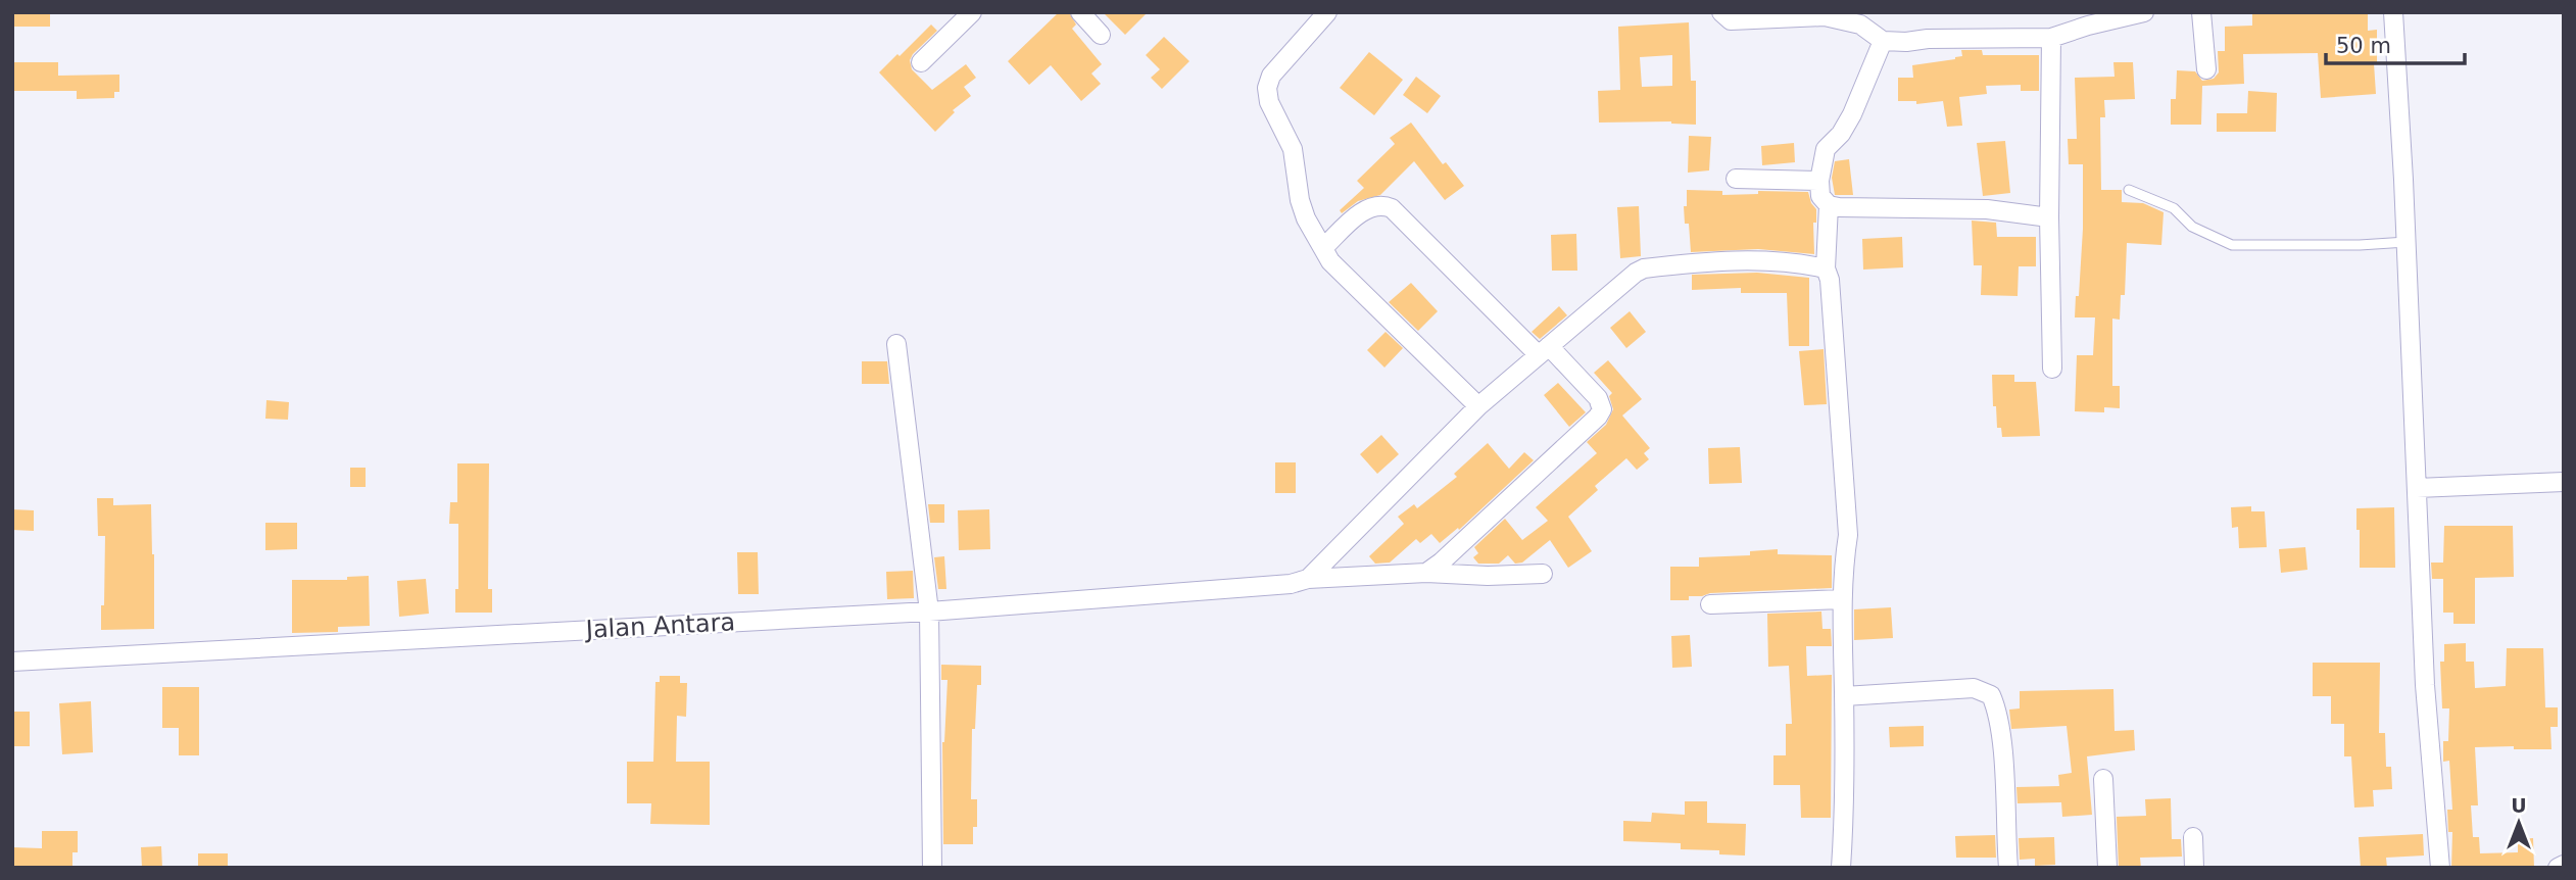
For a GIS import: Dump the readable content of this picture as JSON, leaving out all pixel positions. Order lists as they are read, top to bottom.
{
  "streets": {
    "street": ["Jalan Antara"]
  },
  "scale_bar": "50 m",
  "north": "top"
}
